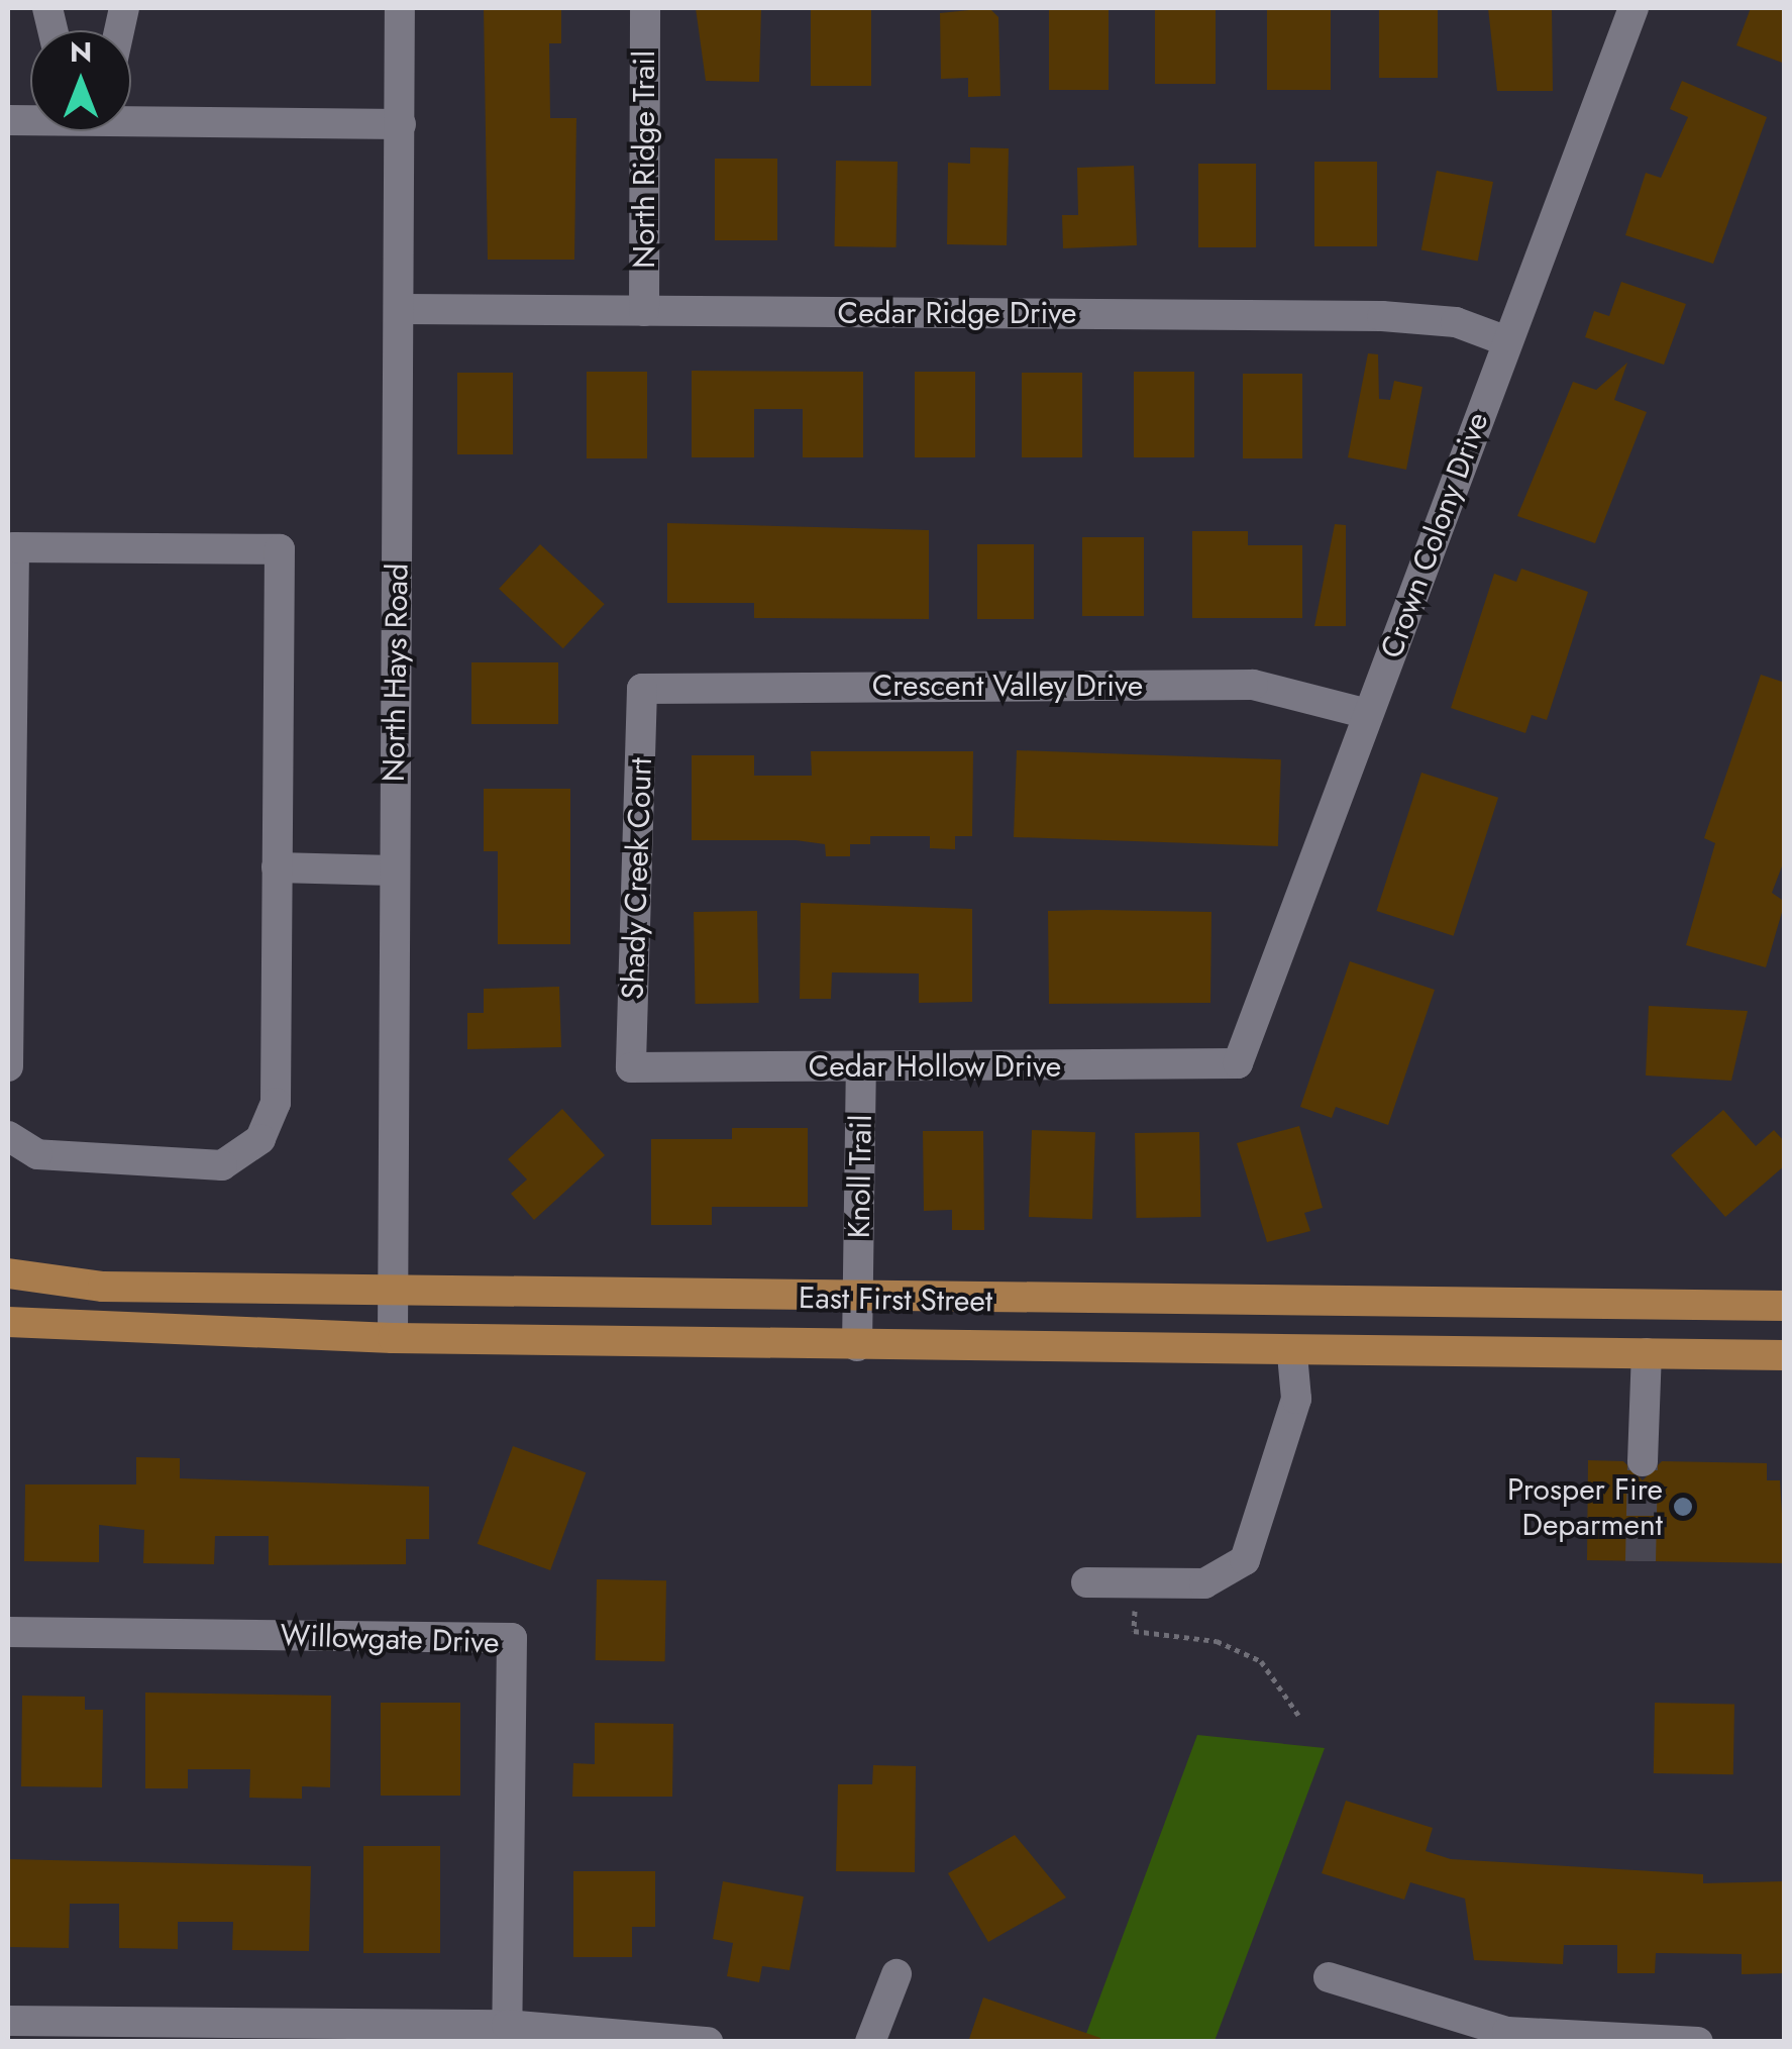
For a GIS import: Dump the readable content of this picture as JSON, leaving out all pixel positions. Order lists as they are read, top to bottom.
{
  "streets": {
    "main road": ["East First Street"],
    "street": [
      "North Ridge Trail",
      "Cedar Ridge Drive",
      "Crown Colony Drive",
      "North Hays Road",
      "Crescent Valley Drive",
      "Shady Creek Court",
      "Cedar Hollow Drive",
      "Knoll Trail",
      "Willowgate Drive"
    ]
  },
  "crossings": [
    ["North Ridge Trail", "Cedar Ridge Drive"],
    ["Cedar Ridge Drive", "Crown Colony Drive"],
    ["Cedar Ridge Drive", "North Hays Road"],
    ["Crown Colony Drive", "Crescent Valley Drive"],
    ["Crown Colony Drive", "Cedar Hollow Drive"],
    ["North Hays Road", "East First Street"],
    ["Crescent Valley Drive", "Shady Creek Court"],
    ["Shady Creek Court", "Cedar Hollow Drive"],
    ["Cedar Hollow Drive", "Knoll Trail"],
    ["Knoll Trail", "East First Street"]
  ],
  "places": ["Prosper Fire Deparment"],
  "north": "top"
}
